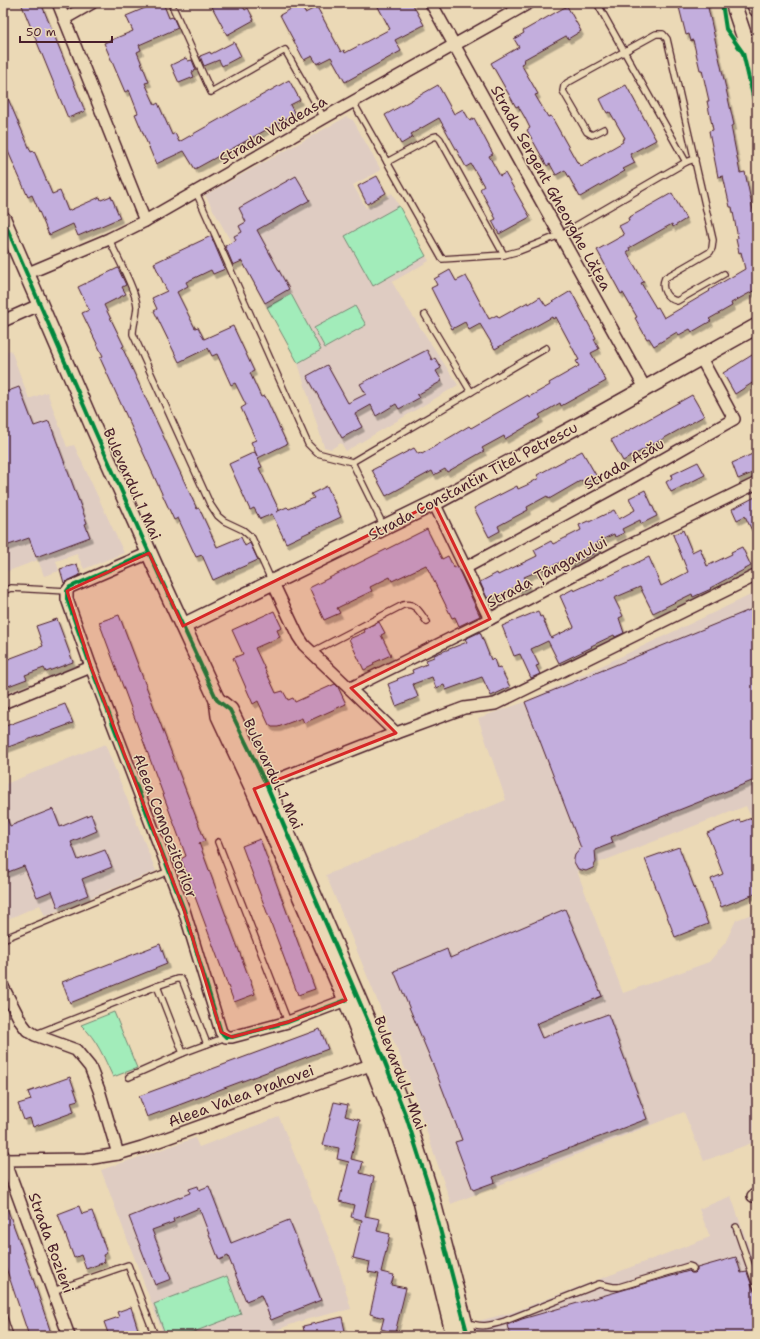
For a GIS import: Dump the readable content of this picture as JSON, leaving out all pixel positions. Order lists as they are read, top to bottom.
{
  "streets": {
    "main road": ["Strada Constantin Titel Petrescu", "Bulevardul 1 Mai"],
    "street": [
      "Strada Vlădeasa",
      "Strada Sergent Gheorghe Lățea",
      "Strada Asău",
      "Strada Țânganului",
      "Aleea Compozitorilor",
      "Aleea Valea Prahovei",
      "Strada Bozieni"
    ]
  },
  "crossings": [
    ["Strada Vlădeasa", "Strada Sergent Gheorghe Lățea"],
    ["Strada Vlădeasa", "Bulevardul 1 Mai"],
    ["Strada Sergent Gheorghe Lățea", "Strada Constantin Titel Petrescu"],
    ["Strada Asău", "Strada Constantin Titel Petrescu"],
    ["Strada Constantin Titel Petrescu", "Bulevardul 1 Mai"],
    ["Bulevardul 1 Mai", "Aleea Valea Prahovei"],
    ["Aleea Valea Prahovei", "Strada Bozieni"]
  ],
  "scale_bar": "50 m"
}
